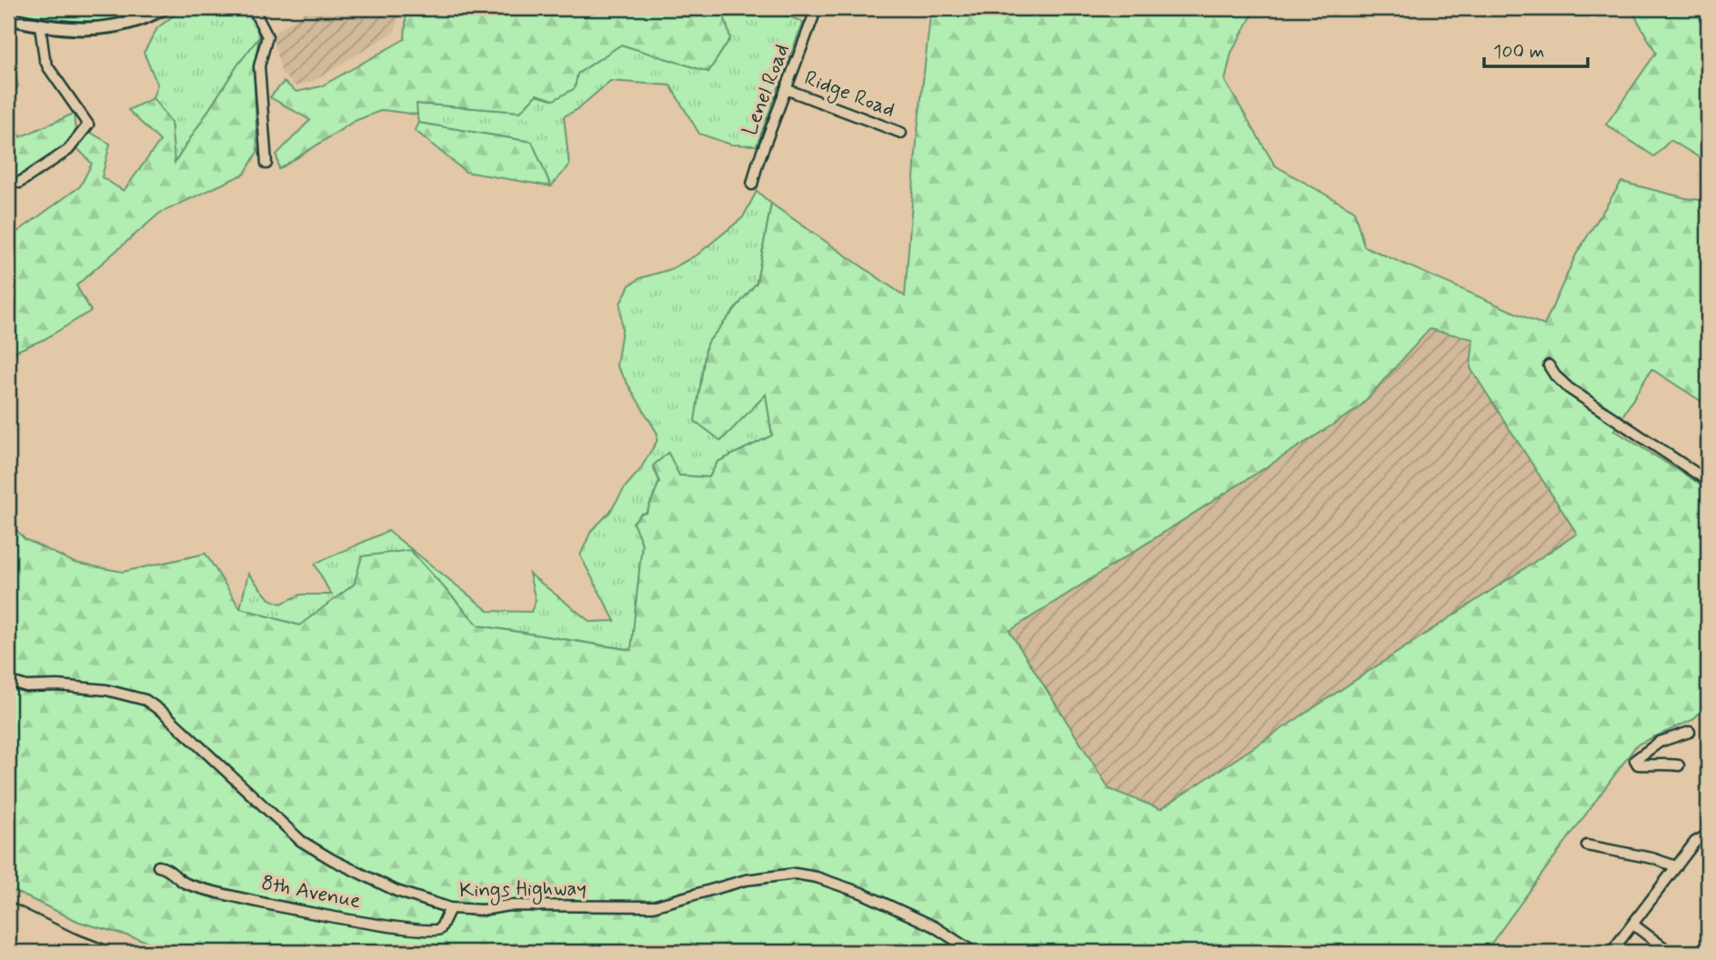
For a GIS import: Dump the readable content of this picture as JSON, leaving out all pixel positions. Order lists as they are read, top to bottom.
{
  "streets": {
    "street": [
      "Lenel Road",
      "Ridge Road",
      "Kings Highway",
      "8th Avenue"
    ]
  },
  "crossings": [
    ["Lenel Road", "Ridge Road"],
    ["Kings Highway", "8th Avenue"]
  ],
  "scale_bar": "100 m"
}
